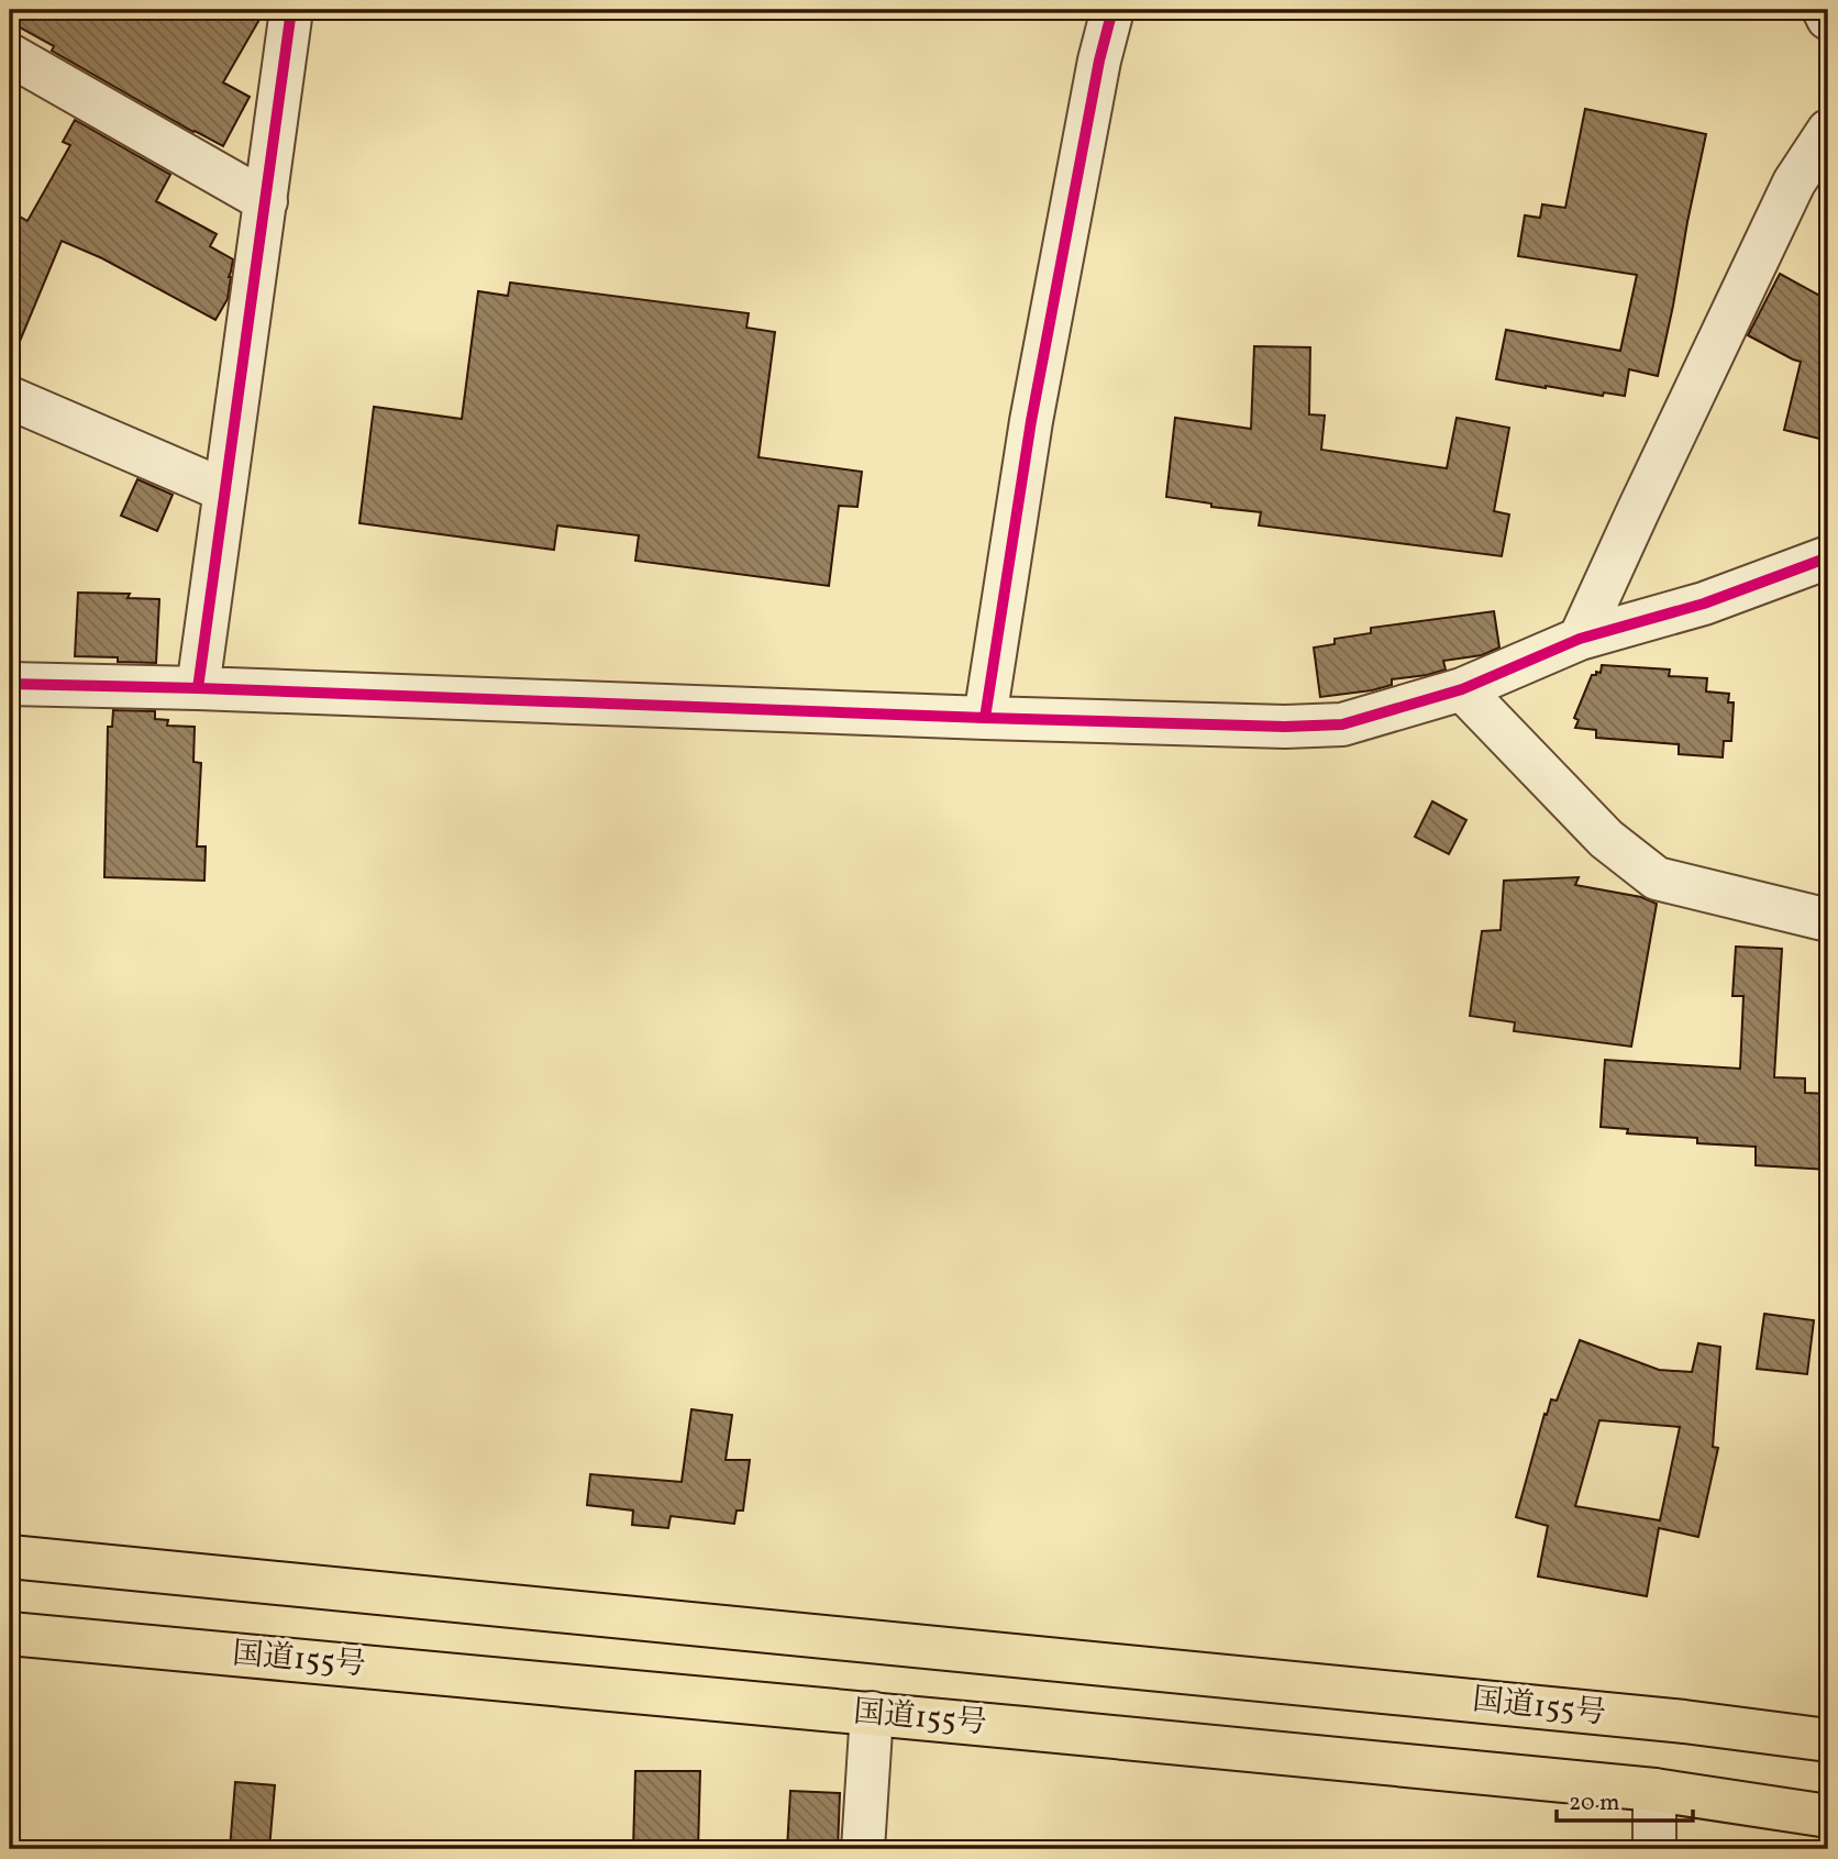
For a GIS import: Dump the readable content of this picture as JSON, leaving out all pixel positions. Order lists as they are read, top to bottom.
{
  "streets": {
    "highway": ["国道155号"]
  },
  "scale_bar": "20 m"
}
